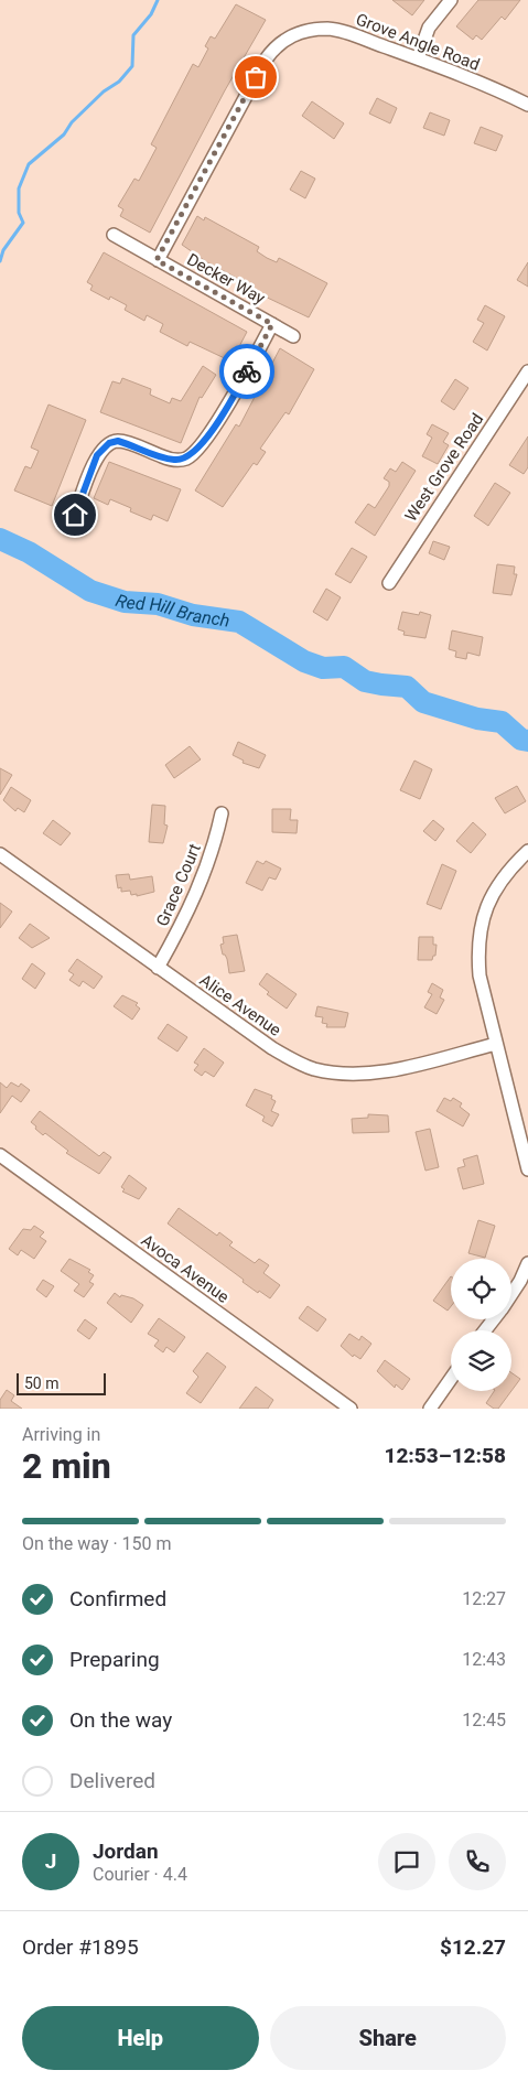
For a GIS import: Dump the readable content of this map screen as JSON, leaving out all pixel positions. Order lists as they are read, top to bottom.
{
  "streets": {
    "street": [
      "Grove Angle Road",
      "Decker Way",
      "West Grove Road",
      "Grace Court",
      "Alice Avenue",
      "Avoca Avenue"
    ]
  },
  "crossings": [
    ["Grove Angle Road", "Decker Way"],
    ["Grace Court", "Alice Avenue"]
  ],
  "water": ["Red Hill Branch"],
  "scale_bar": "50 m",
  "page": {
    "scale": "50 m",
    "heading": ["2 min", "Arriving in", "12:53–12:58"],
    "panel": [
      "Jordan",
      "Courier · 4.4",
      "Order #1895",
      "$12.27"
    ],
    "bar": "On the way · 150 m",
    "list": [
      ["Confirmed", "12:27"],
      ["Preparing", "12:43"],
      ["On the way", "12:45"],
      "Delivered"
    ],
    "round": "J",
    "buttons": ["Help", "Share"]
  }
}
